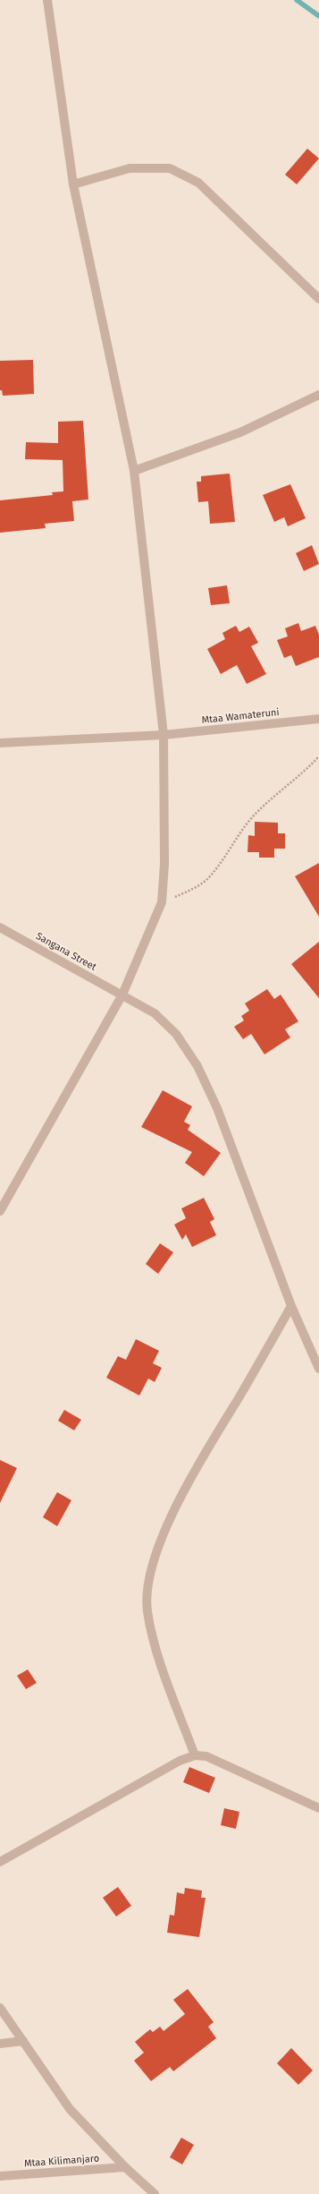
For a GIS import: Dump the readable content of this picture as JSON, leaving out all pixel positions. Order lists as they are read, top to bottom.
{
  "streets": {
    "street": ["Mtaa Wamateruni", "Sangana Street", "Mtaa Kilimanjaro"]
  }
}
